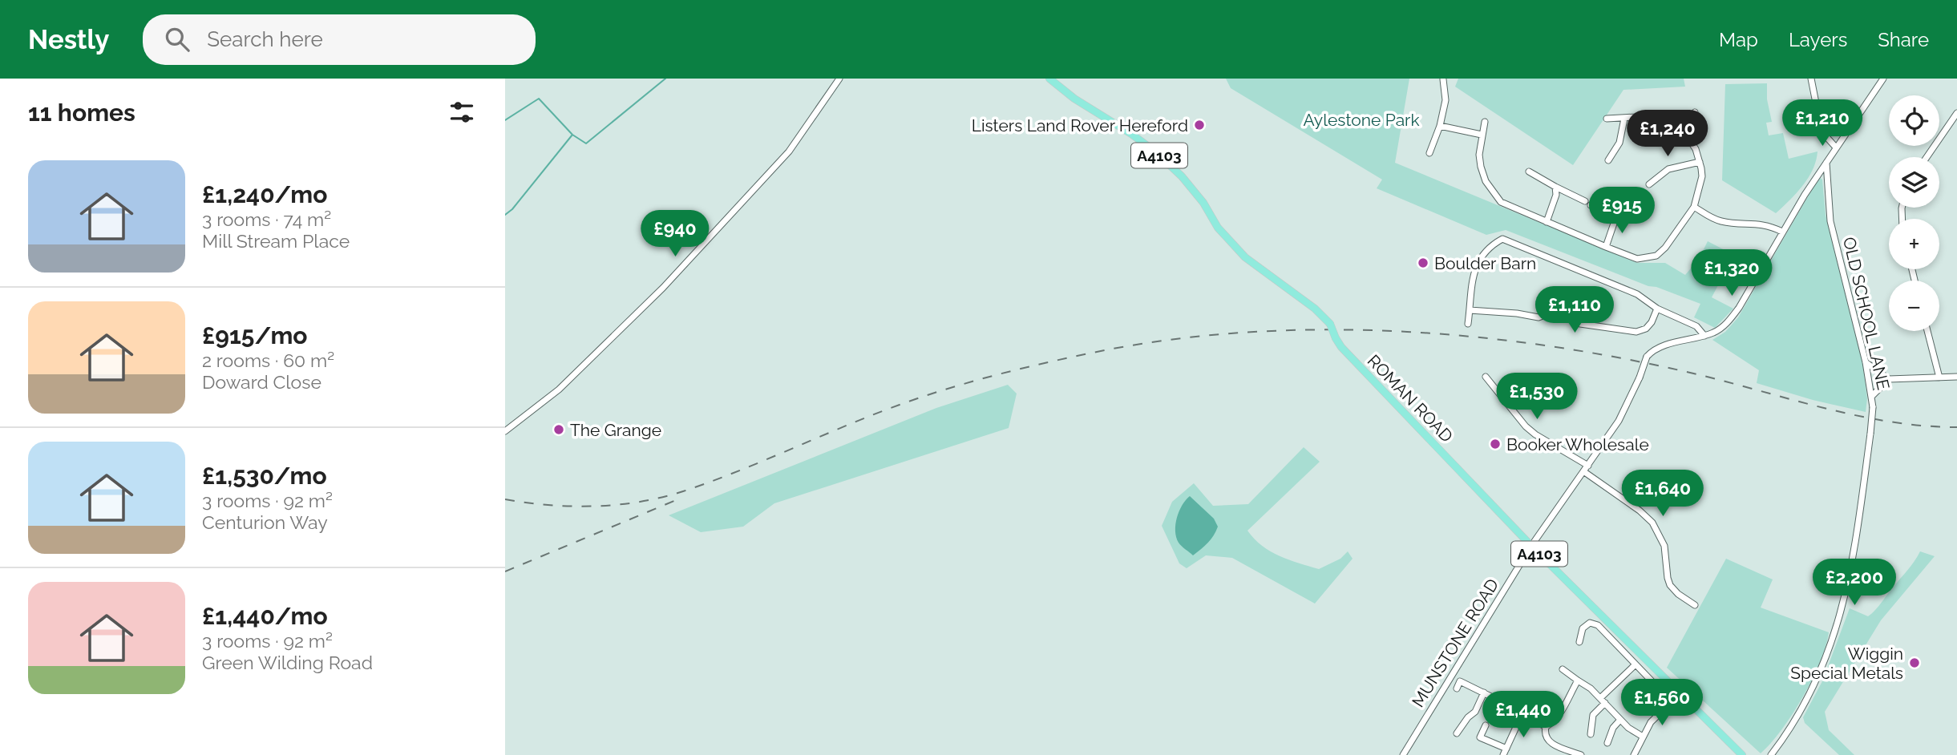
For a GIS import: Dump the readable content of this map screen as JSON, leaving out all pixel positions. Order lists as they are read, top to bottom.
{
  "streets": {
    "main road": ["A4103", "ROMAN ROAD"],
    "street": ["OLD SCHOOL LANE", "MUNSTONE ROAD"]
  },
  "crossings": [
    ["ROMAN ROAD", "MUNSTONE ROAD"]
  ],
  "parks": ["Aylestone Park"],
  "places": [
    "Listers Land Rover Hereford",
    "Boulder Barn",
    "The Grange",
    "Booker Wholesale",
    "Wiggin Special Metals"
  ],
  "page": {
    "header": "Nestly",
    "search": "Search here",
    "nav": ["Map", "Layers", "Share"],
    "heading": "11 homes",
    "map_buttons": ["+", "−"],
    "price": [
      "£1,210",
      "£1,240",
      "£915",
      "£940",
      "£1,320",
      "£1,110",
      "£1,530",
      "£1,640",
      "£2,200",
      "£1,560",
      "£1,440"
    ],
    "list": [
      {
        "name": "£1,240/mo",
        "note": "3 rooms · 74 m² · Mill Stream Place"
      },
      {
        "name": "£915/mo",
        "note": "2 rooms · 60 m² · Doward Close"
      },
      {
        "name": "£1,530/mo",
        "note": "3 rooms · 92 m² · Centurion Way"
      },
      {
        "name": "£1,440/mo",
        "note": "3 rooms · 92 m² · Green Wilding Road"
      }
    ]
  }
}
